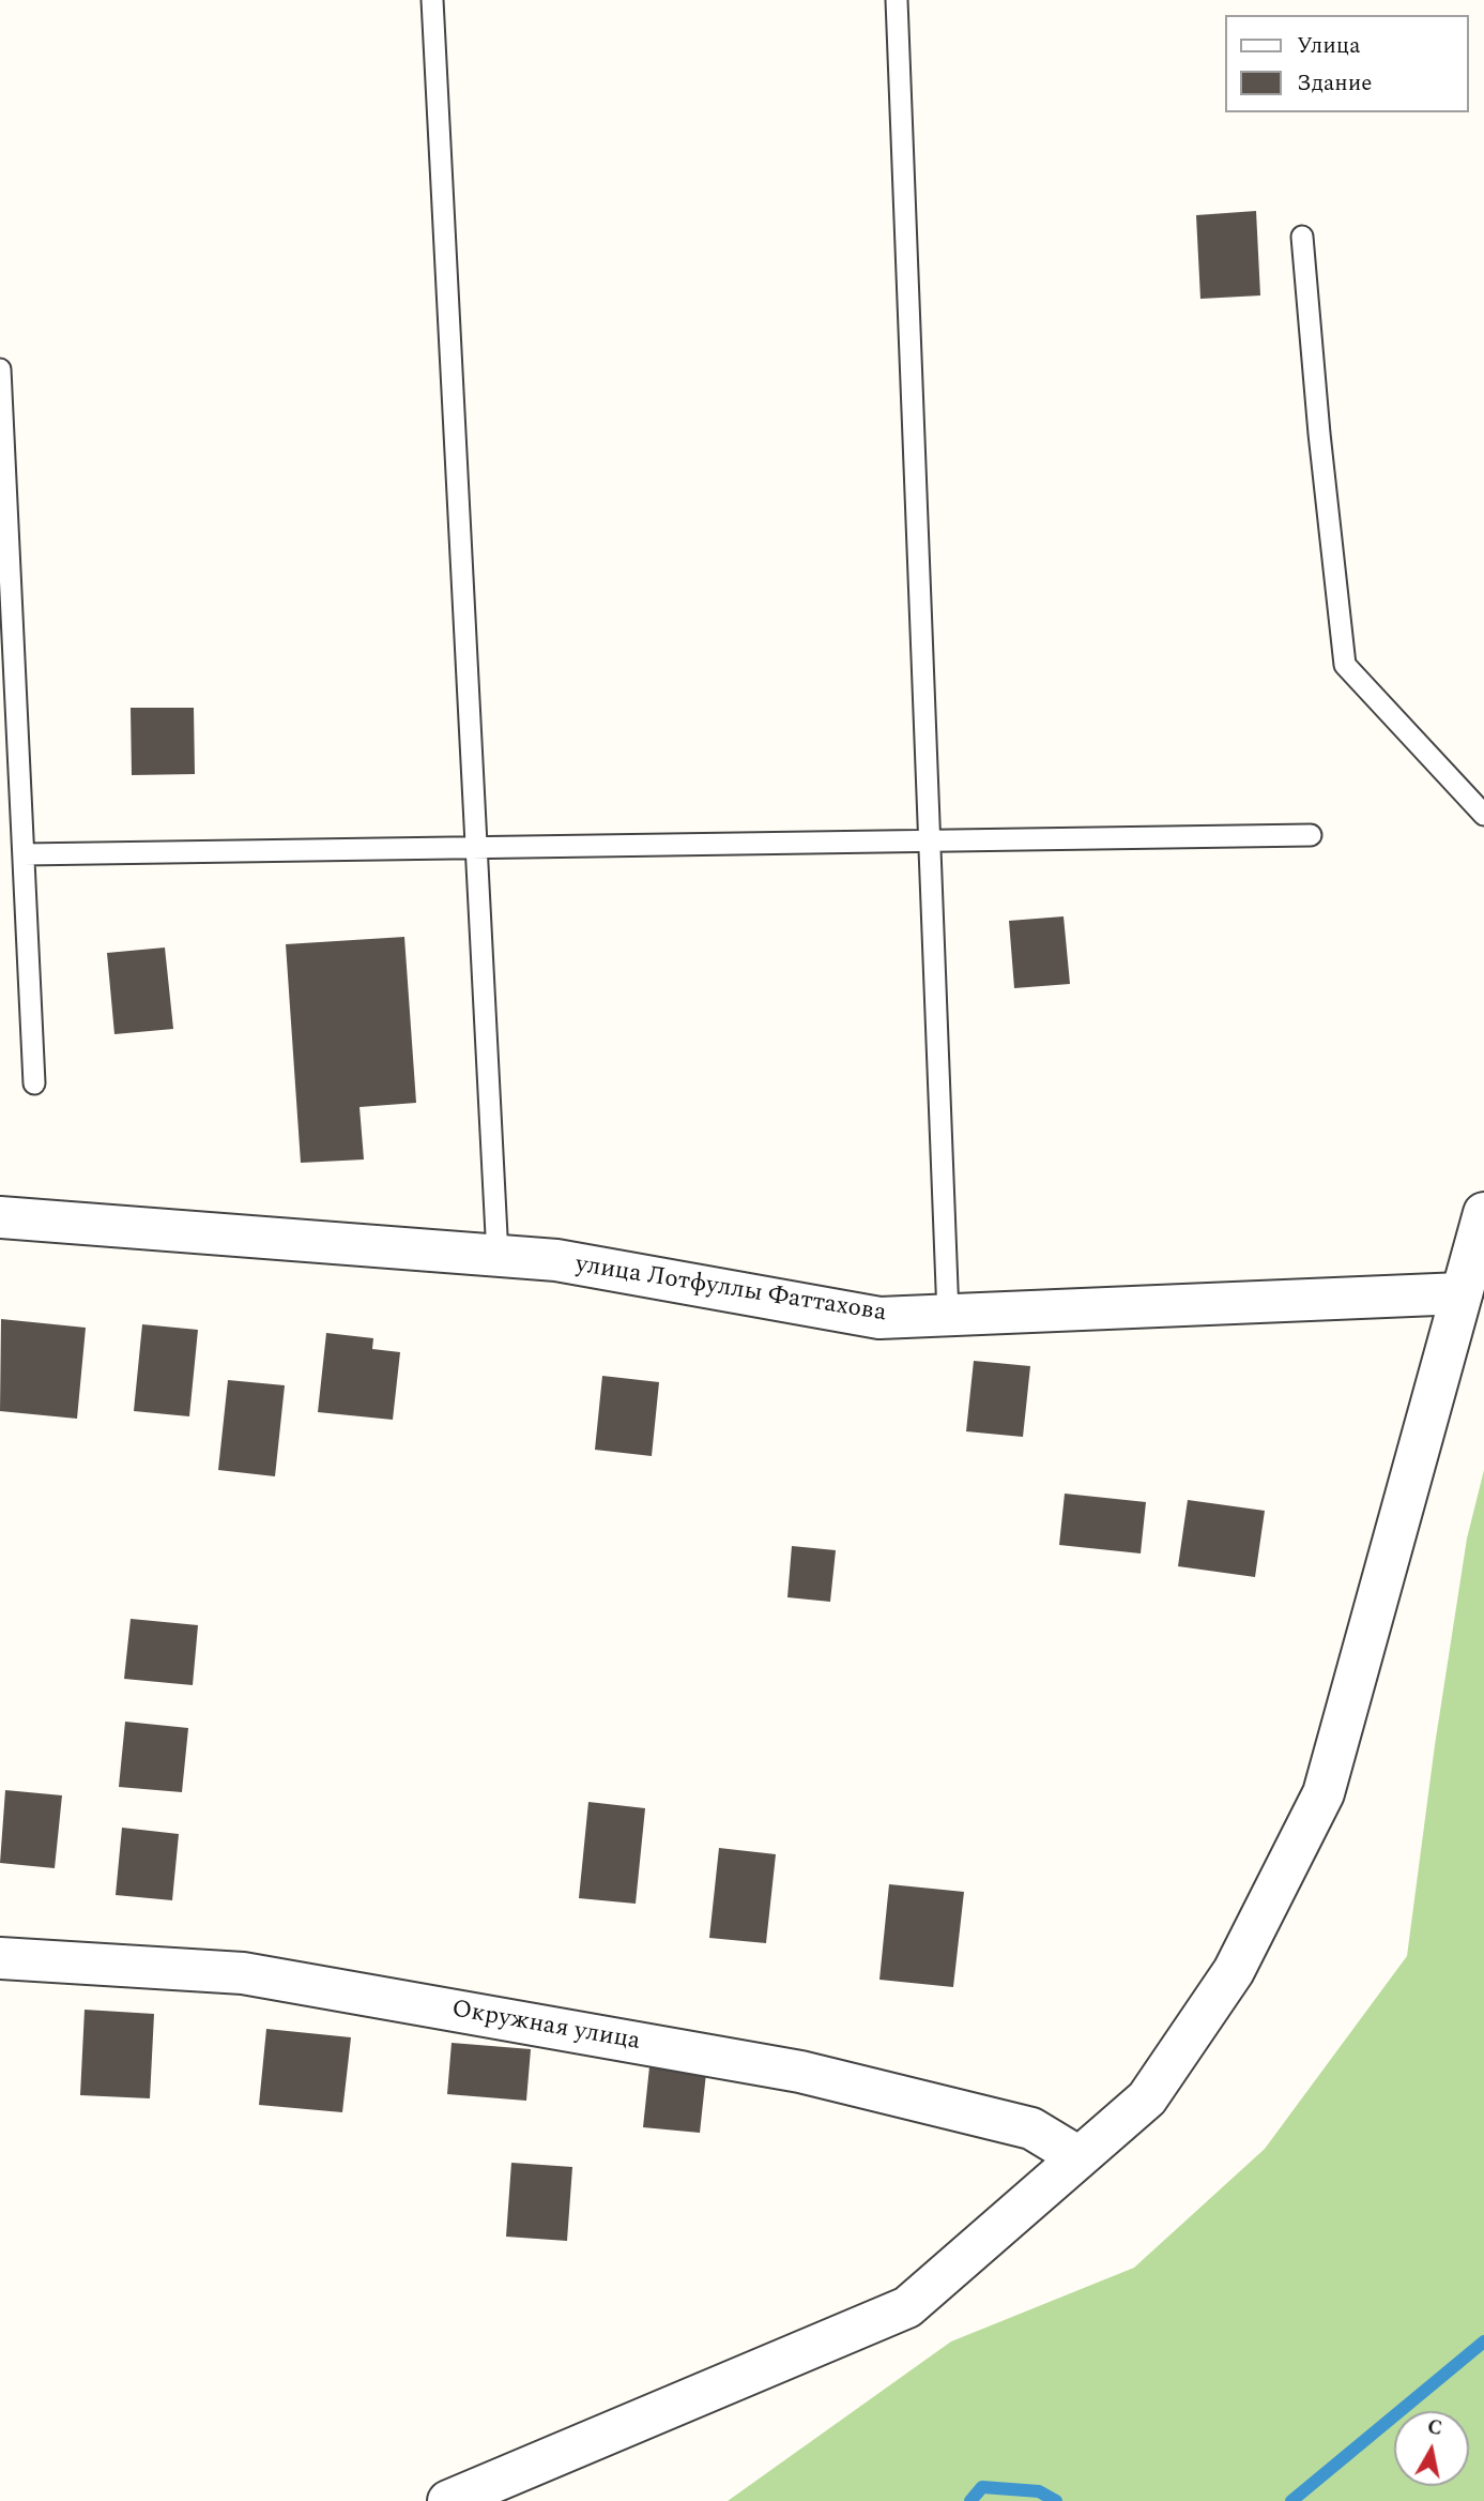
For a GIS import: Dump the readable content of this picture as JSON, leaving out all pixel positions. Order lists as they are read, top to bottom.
{
  "streets": {
    "street": ["улица Лотфуллы Фаттахова", "Окружная улица"]
  },
  "legend": ["Улица", "Здание"],
  "north": "top"
}
